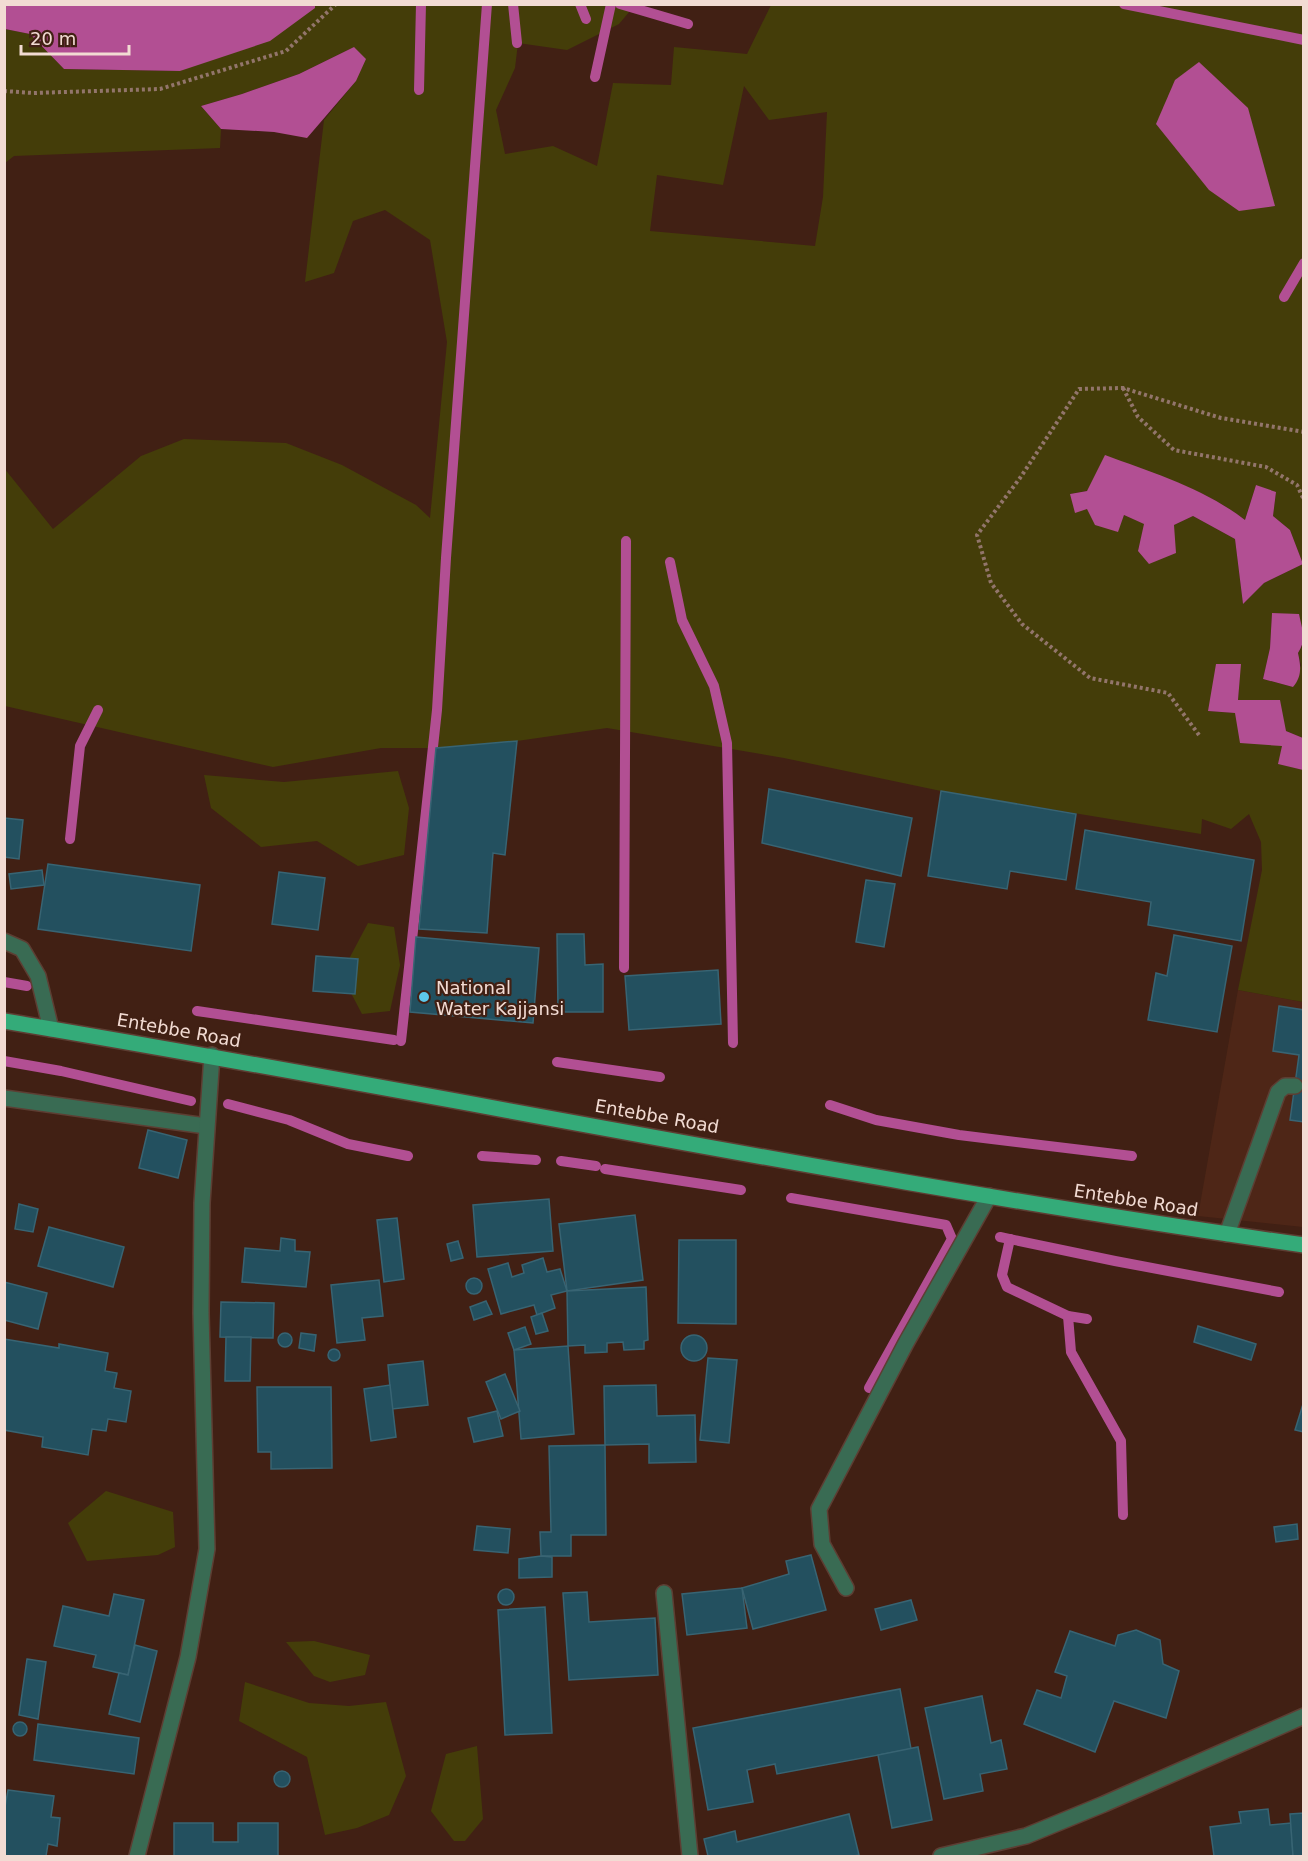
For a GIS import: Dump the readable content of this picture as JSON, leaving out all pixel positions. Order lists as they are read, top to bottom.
{
  "streets": {
    "main road": ["Entebbe Road"]
  },
  "places": ["National Water Kajjansi"],
  "scale_bar": "20 m"
}
